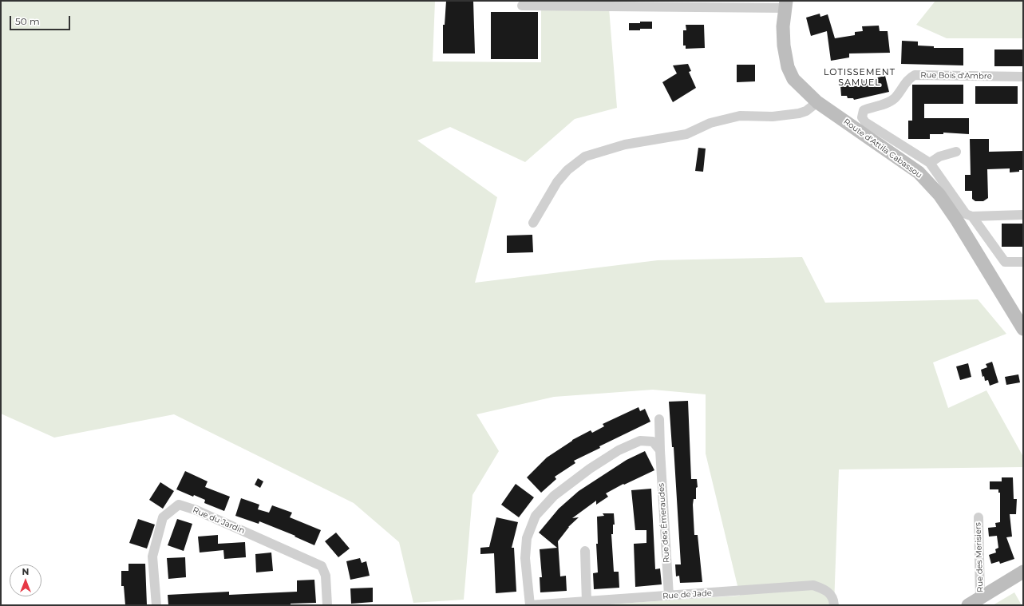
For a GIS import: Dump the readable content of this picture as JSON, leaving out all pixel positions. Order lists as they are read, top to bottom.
{
  "streets": {
    "main road": ["Route d'Attila Cabassou"],
    "street": [
      "Rue Bois d'Ambre",
      "Rue du Jardin",
      "Rue des Émeraudes",
      "Rue des Merisiers",
      "Rue de Jade"
    ]
  },
  "crossings": [
    ["Rue Bois d'Ambre", "Route d'Attila Cabassou"],
    ["Rue des Émeraudes", "Rue de Jade"]
  ],
  "districts": ["LOTISSEMENT SAMUEL"],
  "scale_bar": "50 m",
  "north": "top"
}
